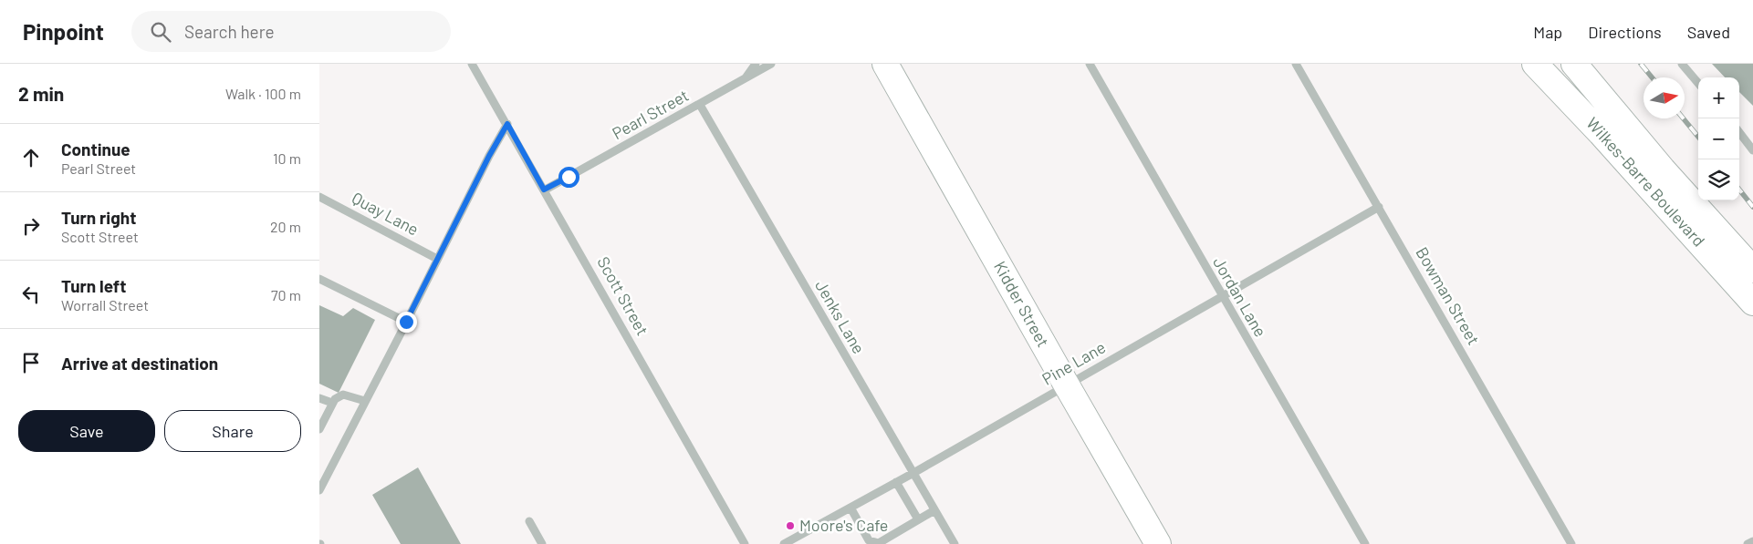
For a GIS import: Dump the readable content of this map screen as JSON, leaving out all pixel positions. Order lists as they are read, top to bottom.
{
  "streets": {
    "main road": ["Wilkes-Barre Boulevard", "Kidder Street"],
    "street": [
      "Pearl Street",
      "Quay Lane",
      "Scott Street",
      "Bowman Street",
      "Jordan Lane",
      "Jenks Lane",
      "Pine Lane"
    ]
  },
  "crossings": [
    ["Pearl Street", "Scott Street"],
    ["Pearl Street", "Jenks Lane"],
    ["Bowman Street", "Pine Lane"],
    ["Jordan Lane", "Pine Lane"],
    ["Kidder Street", "Pine Lane"],
    ["Jenks Lane", "Pine Lane"]
  ],
  "places": ["Moore's Cafe"],
  "north": "right",
  "page": {
    "header": "Pinpoint",
    "search": "Search here",
    "nav": ["Map", "Directions", "Saved"],
    "heading": ["2 min", "Walk · 100 m"],
    "map_buttons": ["+", "−"],
    "list": [
      ["Continue", "Pearl Street", "10 m"],
      ["Turn right", "Scott Street", "20 m"],
      ["Turn left", "Worrall Street", "70 m"],
      "Arrive at destination"
    ],
    "buttons": ["Save", "Share"]
  }
}
